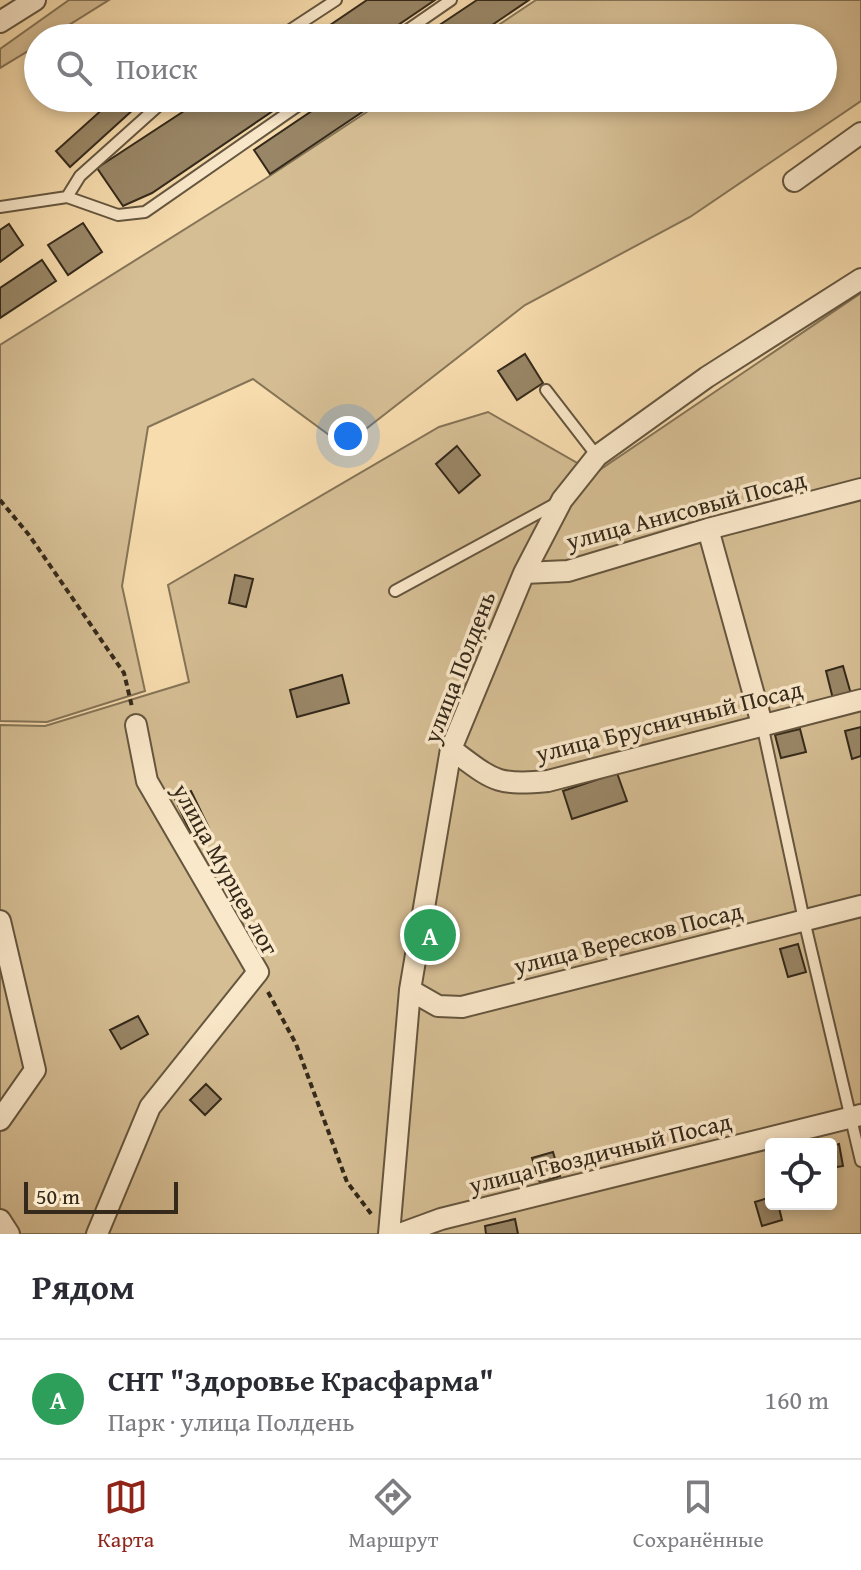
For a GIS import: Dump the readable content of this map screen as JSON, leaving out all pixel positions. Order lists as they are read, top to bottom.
{
  "streets": {
    "street": [
      "улица Анисовый Посад",
      "улица Полдень",
      "улица Брусничный Посад",
      "улица Мурцев лог",
      "улица Вересков Посад",
      "улица Гвоздичный Посад"
    ]
  },
  "crossings": [
    ["улица Анисовый Посад", "улица Полдень"],
    ["улица Полдень", "улица Брусничный Посад"],
    ["улица Полдень", "улица Вересков Посад"]
  ],
  "scale_bar": "50 m",
  "page": {
    "search": "Поиск",
    "pins": "A",
    "scale": "50 m",
    "heading": "Рядом",
    "list": [
      {
        "mark": "A",
        "name": "СНТ \"Здоровье Красфарма\"",
        "note": "Парк · улица Полдень",
        "value": "160 m"
      }
    ],
    "nav": ["Карта", "Маршрут", "Сохранённые"]
  }
}
